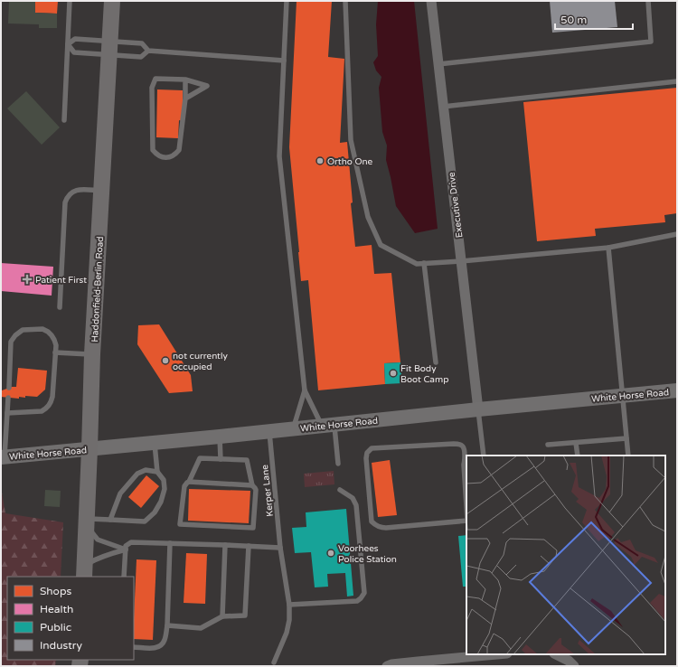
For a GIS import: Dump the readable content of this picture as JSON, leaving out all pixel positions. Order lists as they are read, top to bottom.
{
  "streets": {
    "main road": ["Haddonfield-Berlin Road", "White Horse Road"],
    "street": ["Executive Drive"],
    "lane": ["Kerper Lane"]
  },
  "crossings": [
    ["Executive Drive", "White Horse Road"],
    ["Haddonfield-Berlin Road", "White Horse Road"],
    ["White Horse Road", "Kerper Lane"]
  ],
  "places": {
    "other": [
      "Ortho One",
      "not currently occupied",
      "Fit Body Boot Camp",
      "Voorhees Police Station"
    ],
    "health": ["Patient First"]
  },
  "legend": [
    "Shops",
    "Health",
    "Public",
    "Industry"
  ],
  "scale_bar": "50 m"
}
